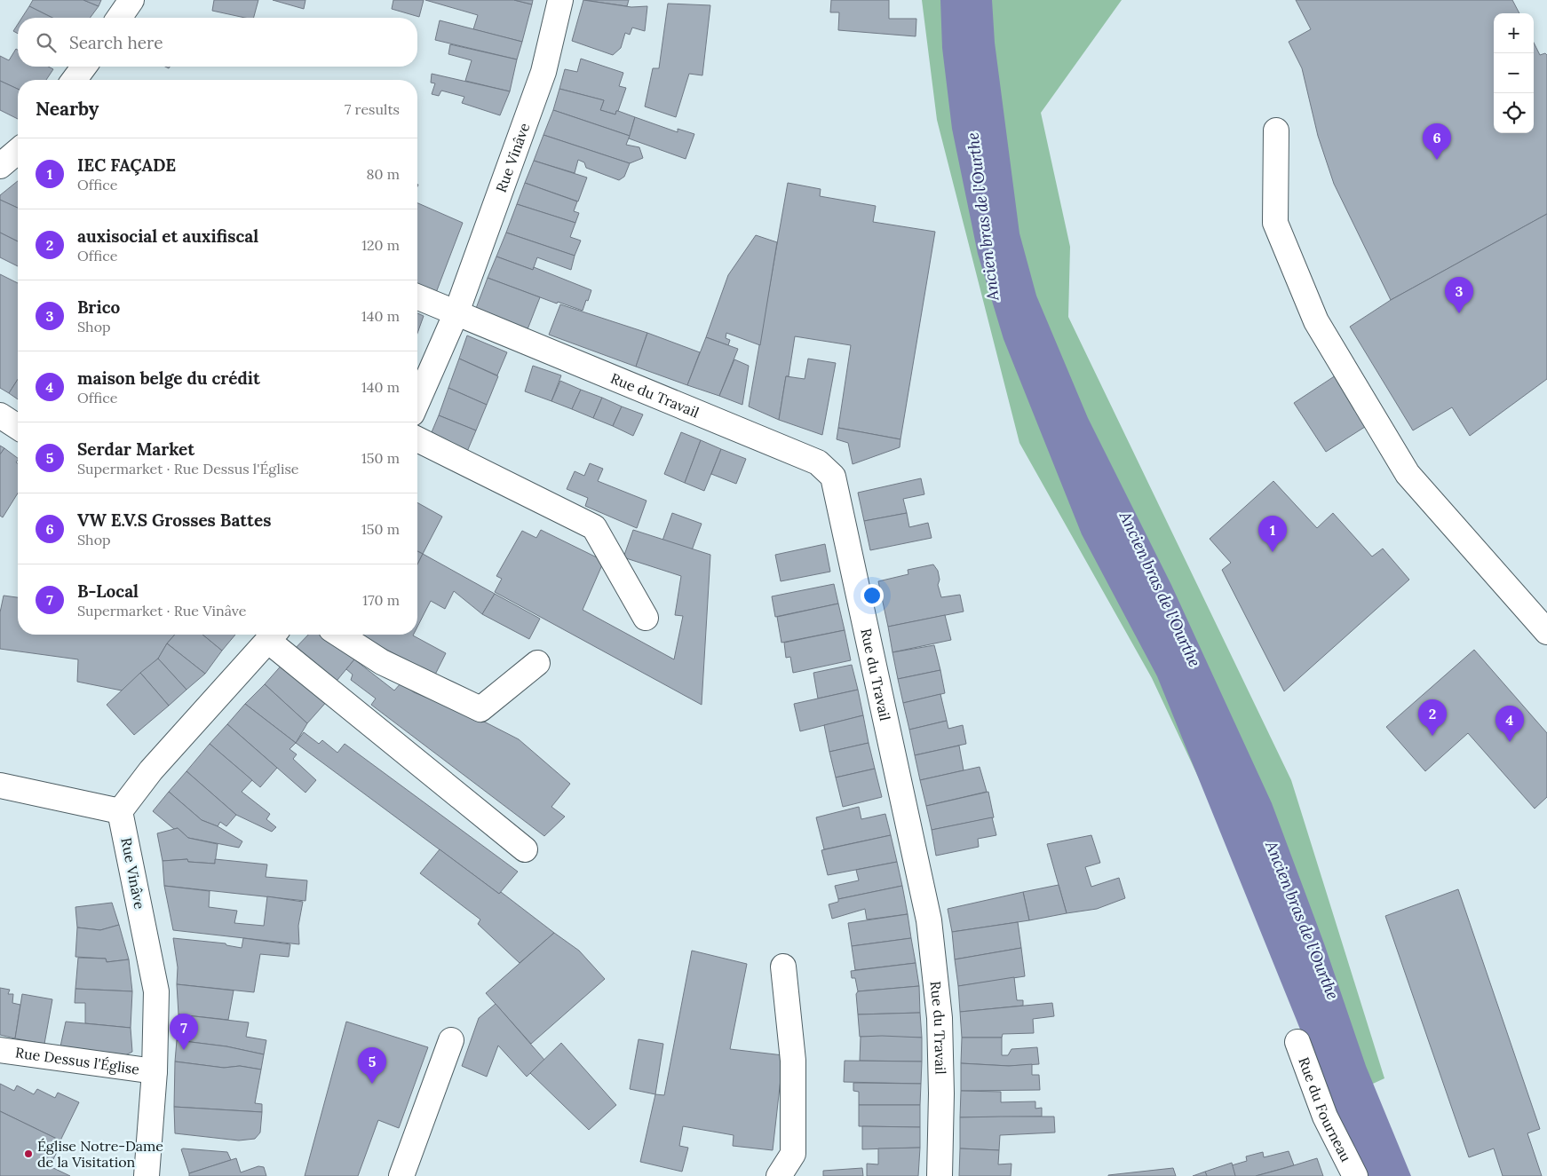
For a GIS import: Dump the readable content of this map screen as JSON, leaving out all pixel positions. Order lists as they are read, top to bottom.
{
  "streets": {
    "street": [
      "Rue Vinâve",
      "Rue du Travail",
      "Rue Dessus l'Église",
      "Rue du Fourneau"
    ]
  },
  "crossings": [
    ["Rue Vinâve", "Rue du Travail"],
    ["Rue Vinâve", "Rue Dessus l'Église"]
  ],
  "water": ["Ancien bras de l'Ourthe"],
  "places": ["Église Notre-Dame de la Visitation"],
  "page": {
    "map_buttons": ["+", "−"],
    "search": "Search here",
    "heading": ["Nearby", "7 results"],
    "pins": [
      "6",
      "3",
      "1",
      "2",
      "4",
      "7",
      "5"
    ],
    "list": [
      {
        "mark": "1",
        "name": "IEC FAÇADE",
        "note": "Office",
        "value": "80 m"
      },
      {
        "mark": "2",
        "name": "auxisocial et auxifiscal",
        "note": "Office",
        "value": "120 m"
      },
      {
        "mark": "3",
        "name": "Brico",
        "note": "Shop",
        "value": "140 m"
      },
      {
        "mark": "4",
        "name": "maison belge du crédit",
        "note": "Office",
        "value": "140 m"
      },
      {
        "mark": "5",
        "name": "Serdar Market",
        "note": "Supermarket · Rue Dessus l'Église",
        "value": "150 m"
      },
      {
        "mark": "6",
        "name": "VW E.V.S Grosses Battes",
        "note": "Shop",
        "value": "150 m"
      },
      {
        "mark": "7",
        "name": "B-Local",
        "note": "Supermarket · Rue Vinâve",
        "value": "170 m"
      }
    ]
  }
}
